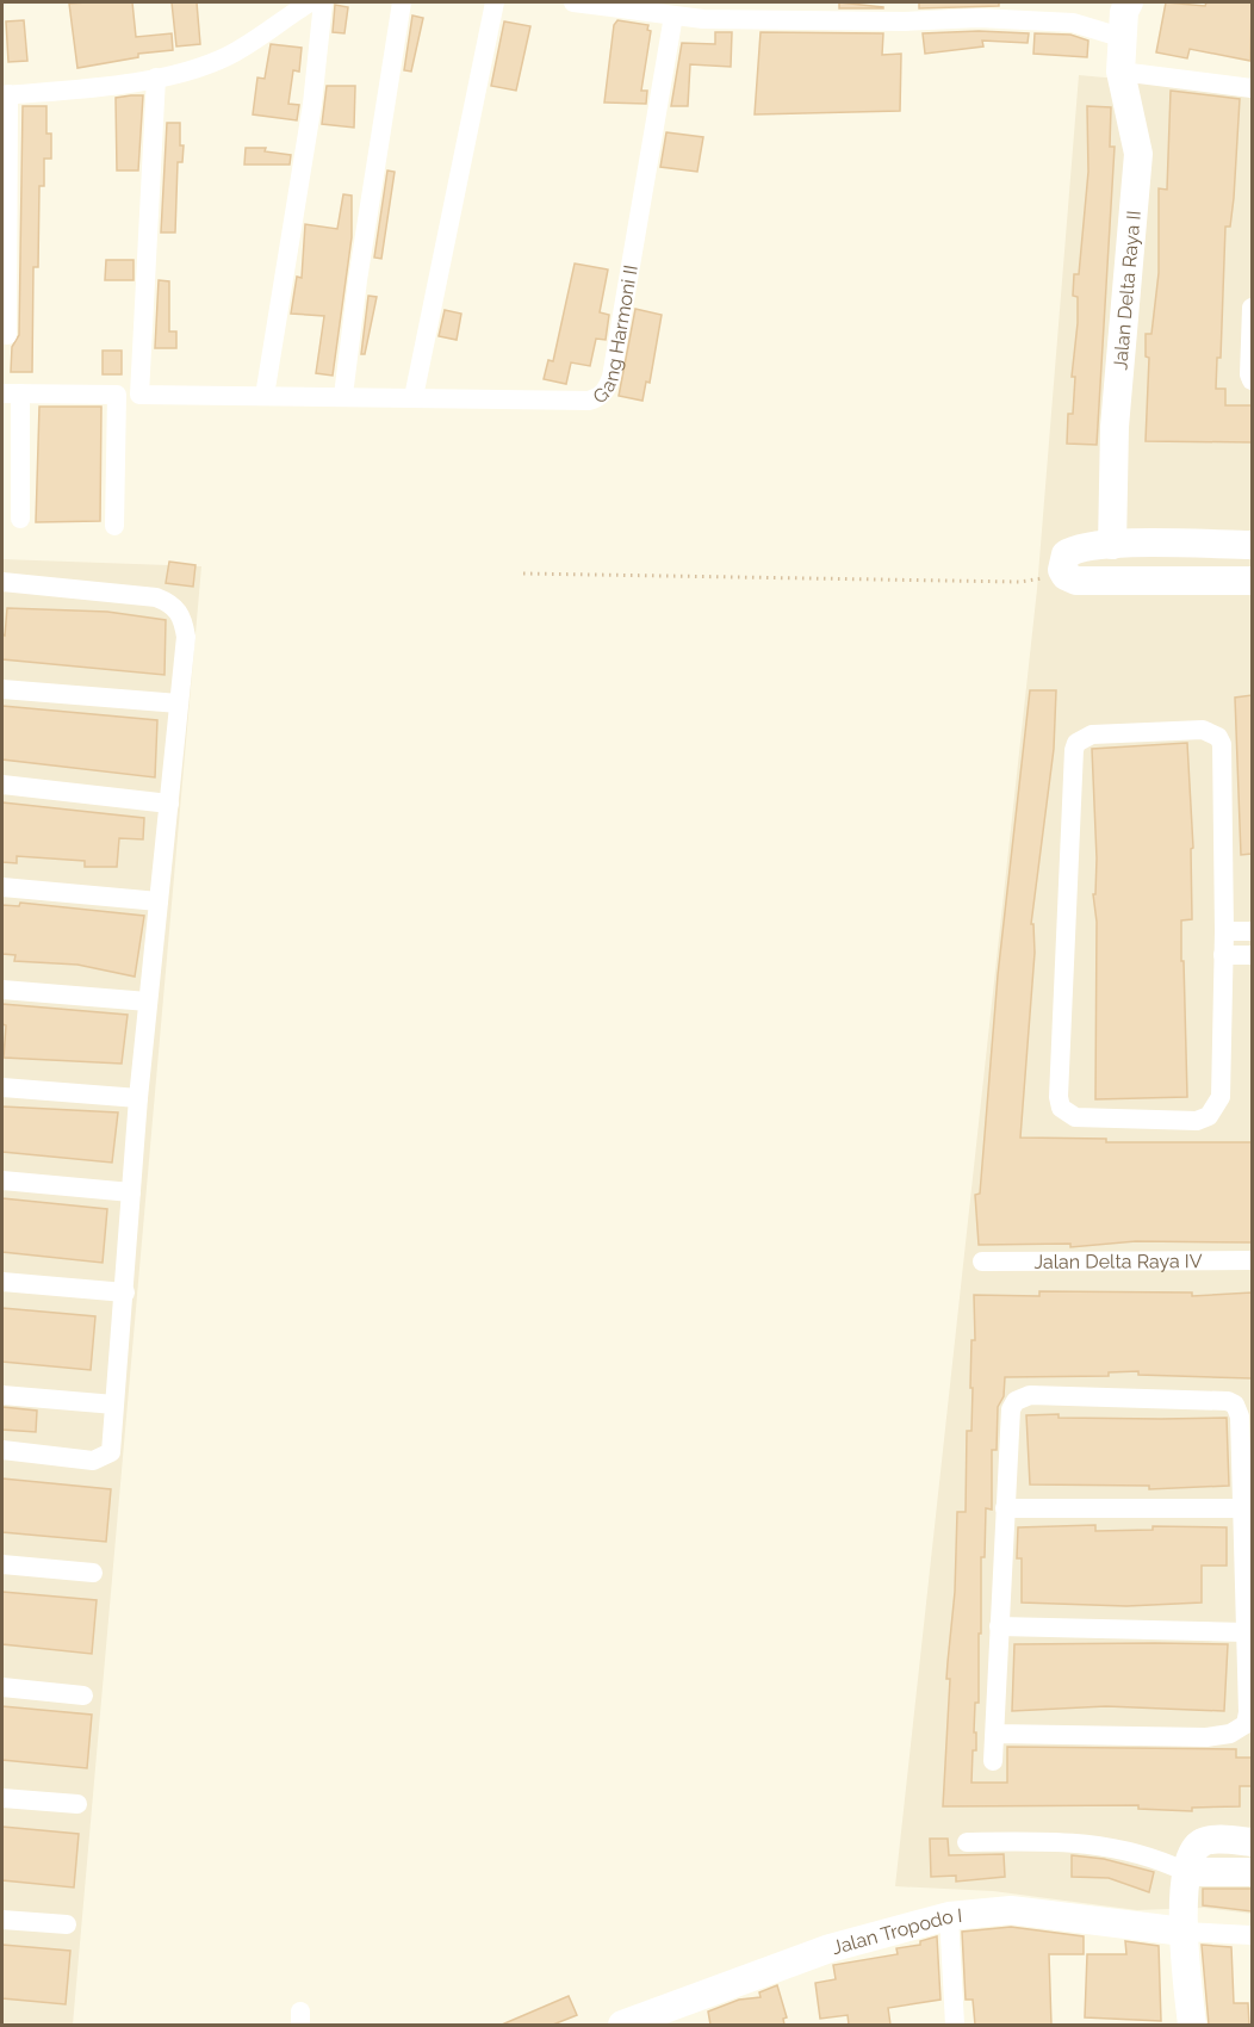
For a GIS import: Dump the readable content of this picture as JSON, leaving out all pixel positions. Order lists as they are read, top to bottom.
{
  "streets": {
    "street": [
      "Jalan Delta Raya II",
      "Gang Harmoni II",
      "Jalan Delta Raya IV",
      "Jalan Tropodo I"
    ]
  }
}
